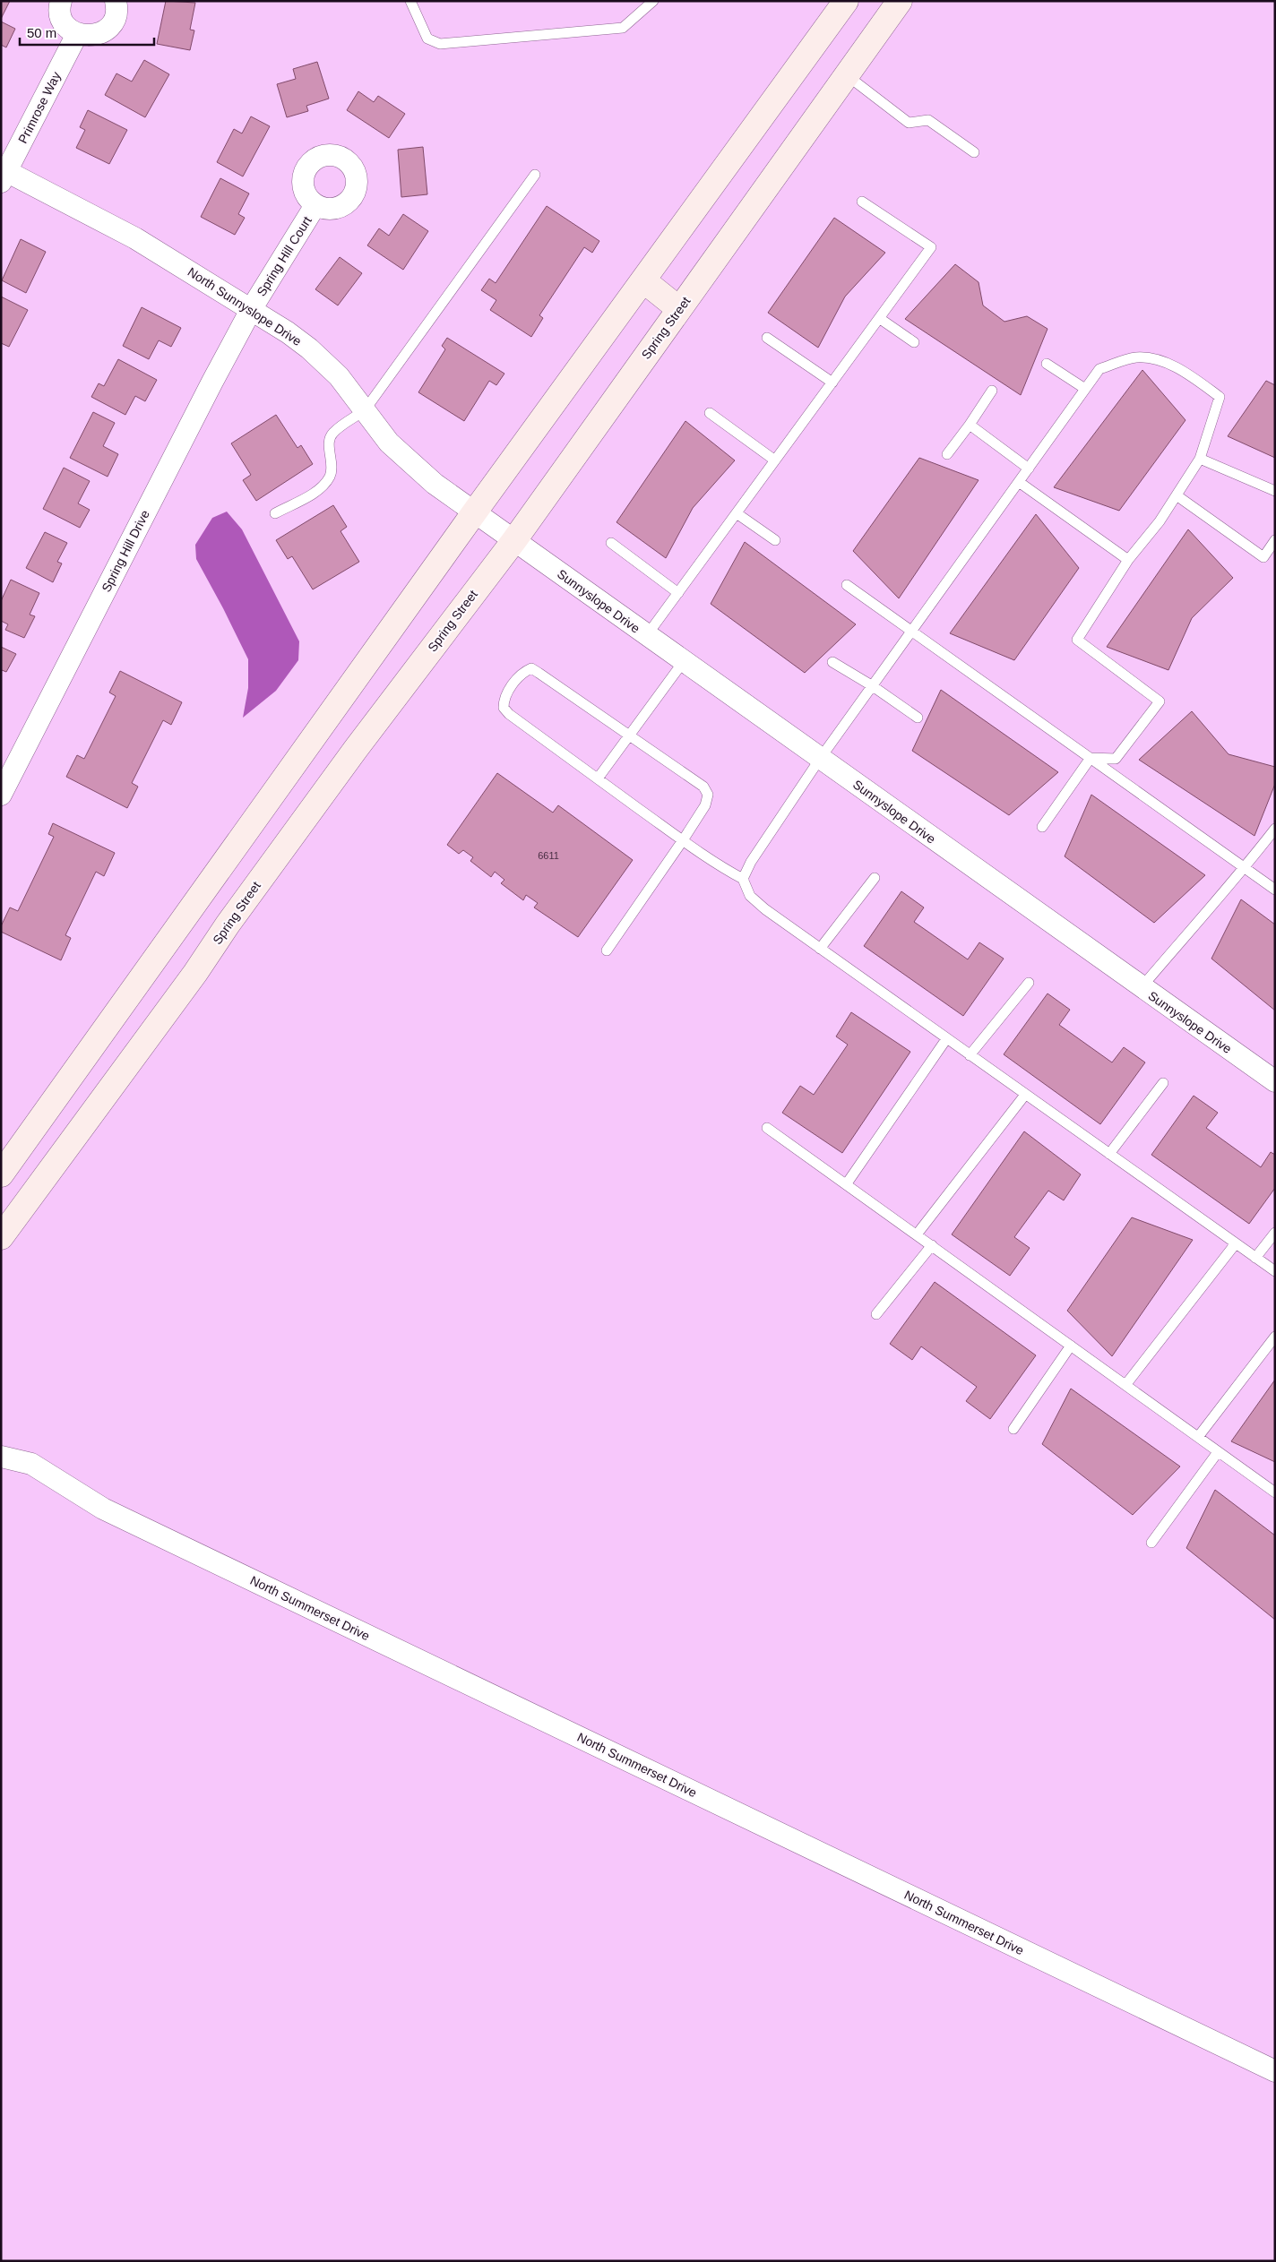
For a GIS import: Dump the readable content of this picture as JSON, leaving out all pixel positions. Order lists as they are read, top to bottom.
{
  "streets": {
    "main road": ["Spring Street"],
    "street": [
      "Primrose Way",
      "Spring Hill Court",
      "North Sunnyslope Drive",
      "Spring Hill Drive",
      "Sunnyslope Drive",
      "North Summerset Drive"
    ]
  },
  "crossings": [
    ["Primrose Way", "North Sunnyslope Drive"],
    ["Spring Hill Court", "North Sunnyslope Drive"],
    ["Spring Hill Court", "Spring Hill Drive"],
    ["North Sunnyslope Drive", "Spring Street"],
    ["North Sunnyslope Drive", "Spring Hill Drive"],
    ["North Sunnyslope Drive", "Sunnyslope Drive"],
    ["Spring Street", "Sunnyslope Drive"]
  ],
  "house_numbers": ["6611"],
  "scale_bar": "50 m"
}
